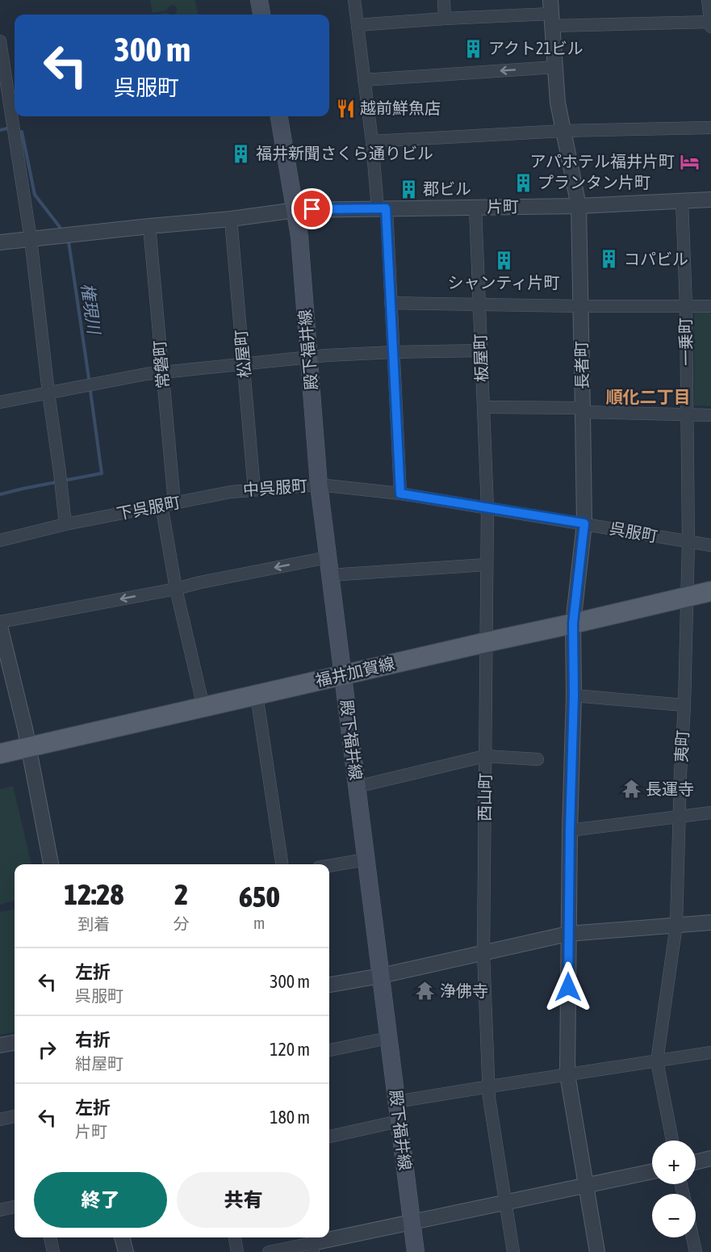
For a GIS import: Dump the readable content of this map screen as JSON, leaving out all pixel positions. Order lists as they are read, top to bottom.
{
  "streets": {
    "main road": ["殿下福井線", "福井加賀線"],
    "street": [
      "片町",
      "一乗町",
      "松屋町",
      "板屋町",
      "常磐町",
      "長者町",
      "中呉服町",
      "下呉服町",
      "呉服町",
      "夷町",
      "西山町"
    ]
  },
  "crossings": [
    ["片町", "一乗町"],
    ["片町", "殿下福井線"],
    ["片町", "松屋町"],
    ["片町", "板屋町"],
    ["片町", "常磐町"],
    ["片町", "長者町"],
    ["一乗町", "呉服町"],
    ["一乗町", "福井加賀線"],
    ["一乗町", "夷町"],
    ["殿下福井線", "中呉服町"],
    ["殿下福井線", "呉服町"],
    ["殿下福井線", "福井加賀線"],
    ["松屋町", "中呉服町"],
    ["板屋町", "呉服町"],
    ["板屋町", "西山町"],
    ["常磐町", "下呉服町"],
    ["長者町", "呉服町"],
    ["長者町", "福井加賀線"],
    ["中呉服町", "下呉服町"],
    ["中呉服町", "呉服町"],
    ["呉服町", "西山町"],
    ["福井加賀線", "夷町"],
    ["福井加賀線", "西山町"]
  ],
  "districts": ["順化二丁目"],
  "water": ["権現川"],
  "places": {
    "building": [
      "アクト21ビル",
      "福井新聞さくら通りビル",
      "プランタン片町",
      "郡ビル",
      "コパビル",
      "シャンティ片町"
    ],
    "restaurant": ["越前鮮魚店"],
    "hotel": ["アパホテル福井片町"],
    "temple": ["長運寺", "浄佛寺"]
  },
  "page": {
    "turn": ["300 m", "呉服町"],
    "eta": [
      "12:28",
      "到着",
      "2",
      "分",
      "650",
      "m"
    ],
    "list": [
      {
        "name": "左折",
        "note": "呉服町",
        "value": "300 m"
      },
      {
        "name": "右折",
        "note": "紺屋町",
        "value": "120 m"
      },
      {
        "name": "左折",
        "note": "片町",
        "value": "180 m"
      }
    ],
    "map_buttons": ["+", "−"],
    "buttons": ["終了", "共有"]
  }
}
